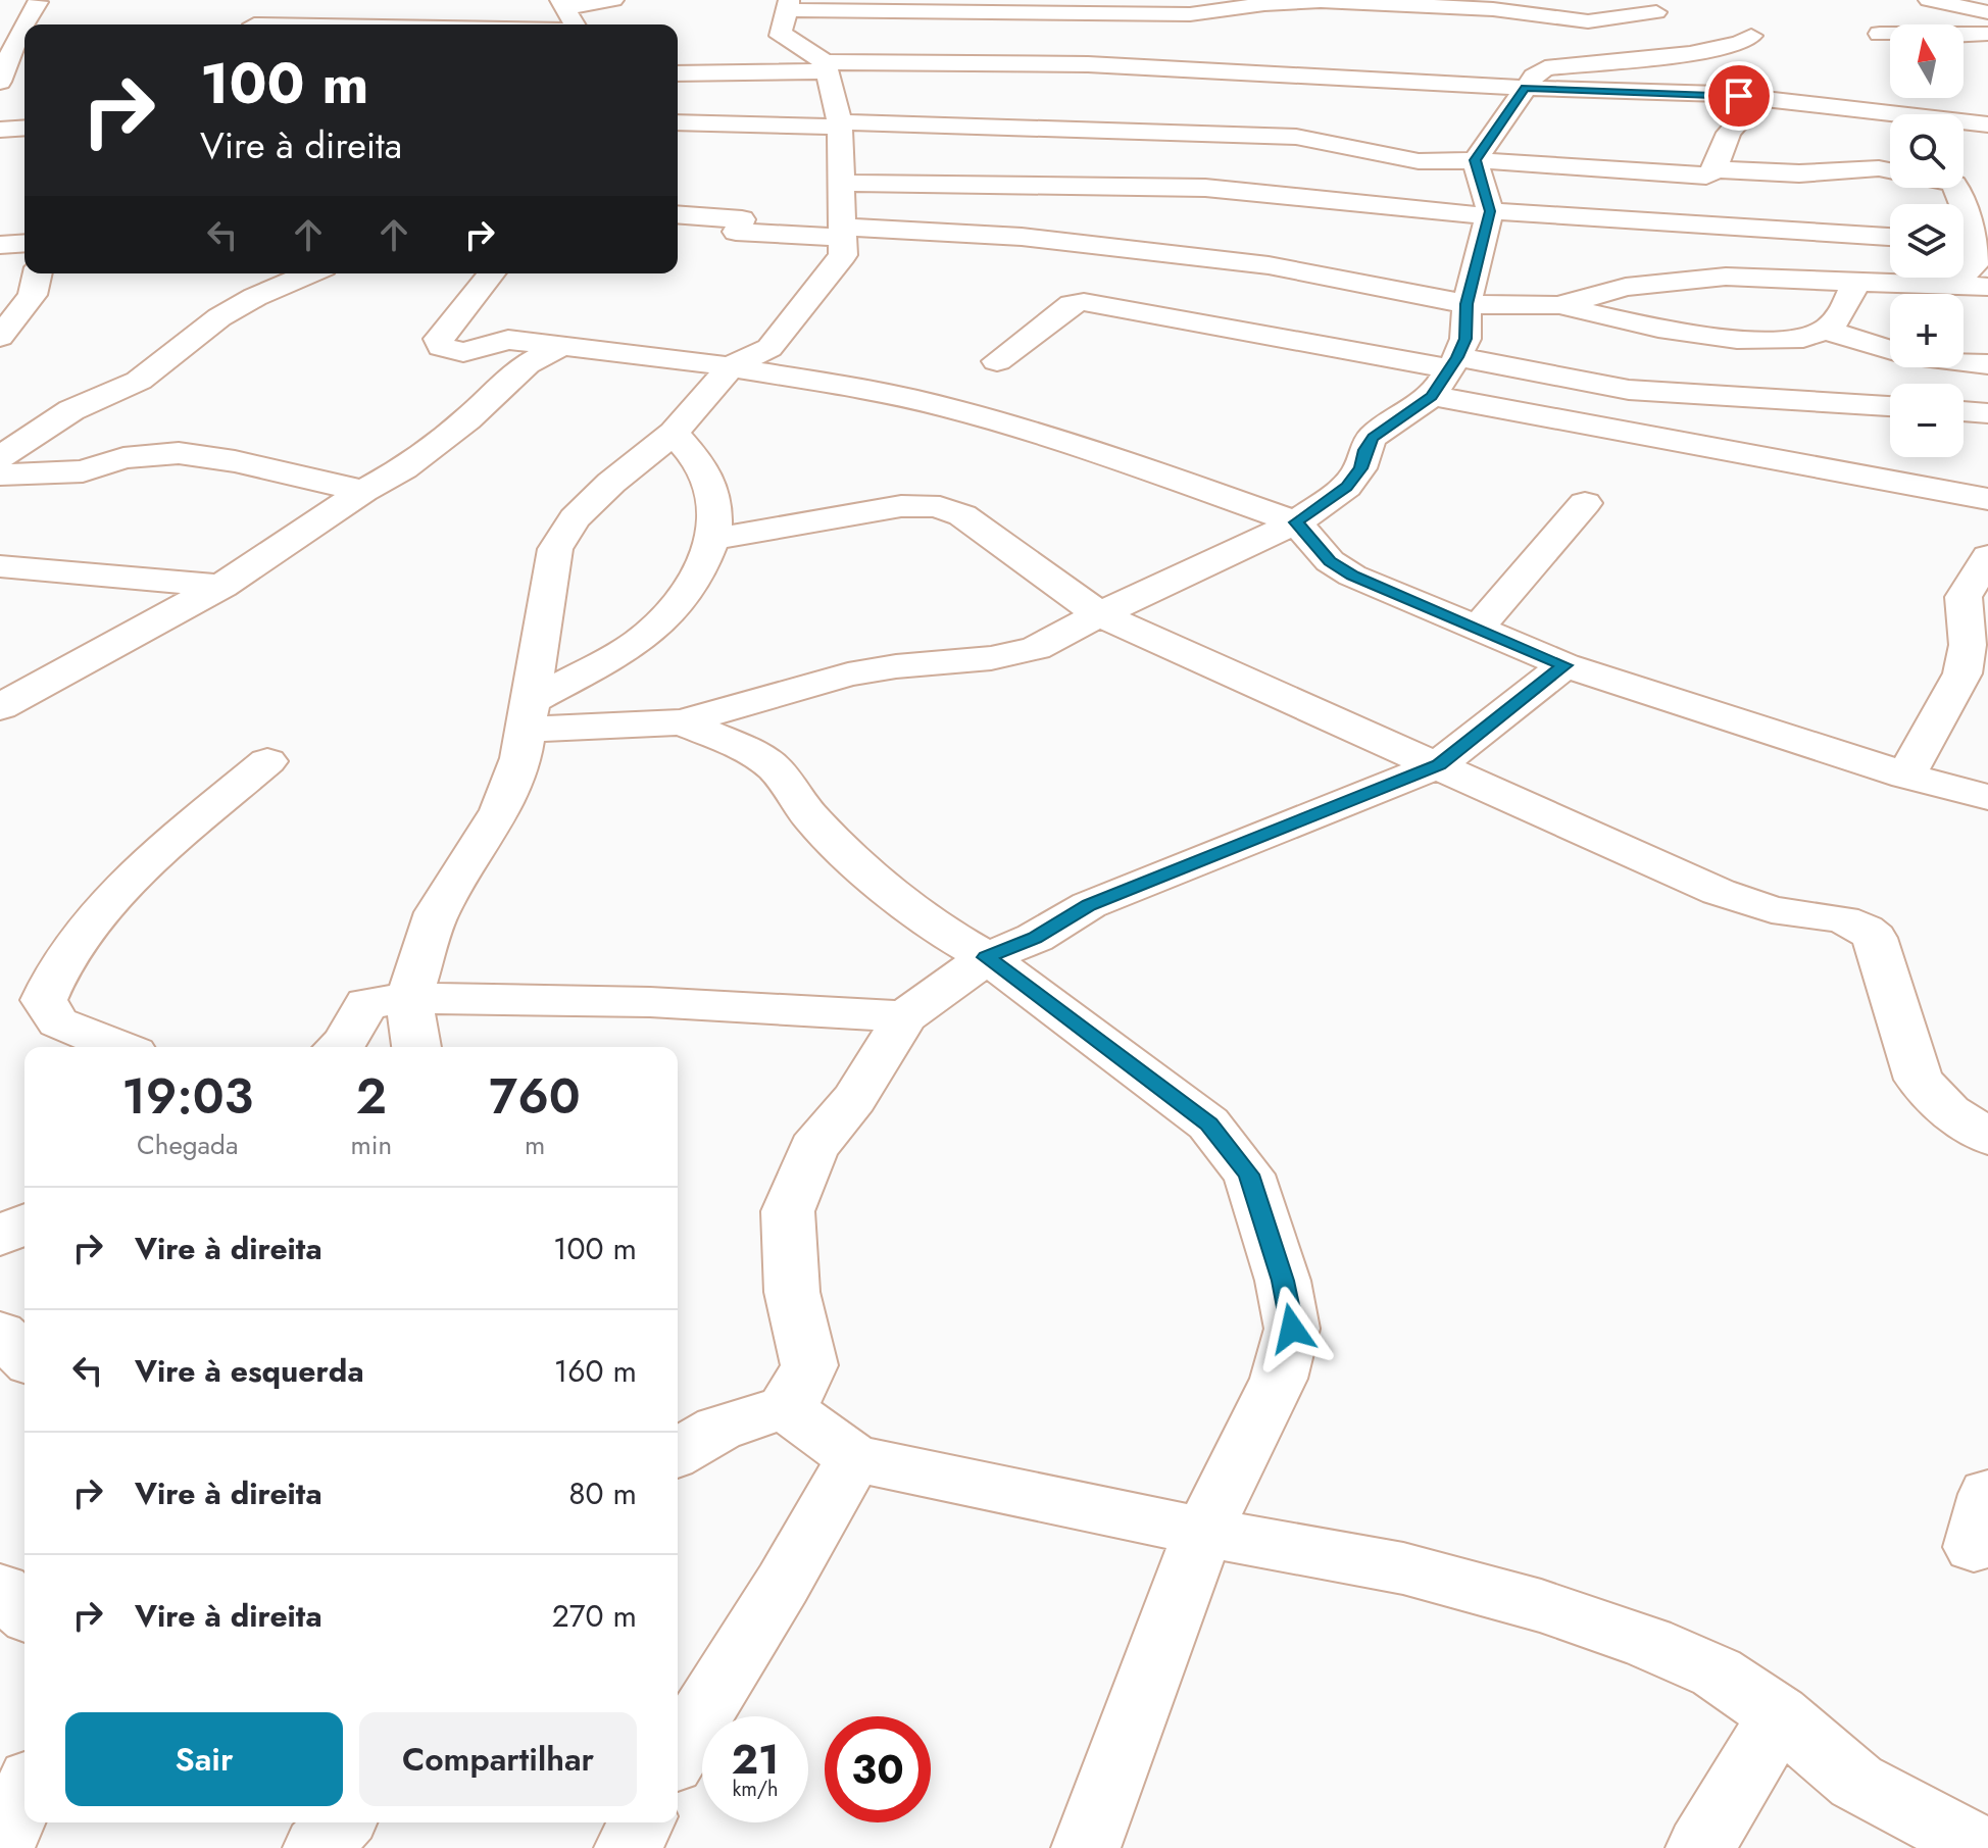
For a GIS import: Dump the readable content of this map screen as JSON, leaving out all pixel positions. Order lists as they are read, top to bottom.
{
  "north": "top",
  "page": {
    "map_buttons": ["+", "−"],
    "turn": ["100 m", "Vire à direita"],
    "eta": [
      "19:03",
      "Chegada",
      "2",
      "min",
      "760",
      "m"
    ],
    "list": [
      {
        "name": "Vire à direita",
        "value": "100 m"
      },
      {
        "name": "Vire à esquerda",
        "value": "160 m"
      },
      {
        "name": "Vire à direita",
        "value": "80 m"
      },
      {
        "name": "Vire à direita",
        "value": "270 m"
      }
    ],
    "buttons": ["Sair", "Compartilhar"],
    "speed": "21 km/h",
    "limit": "30"
  }
}
